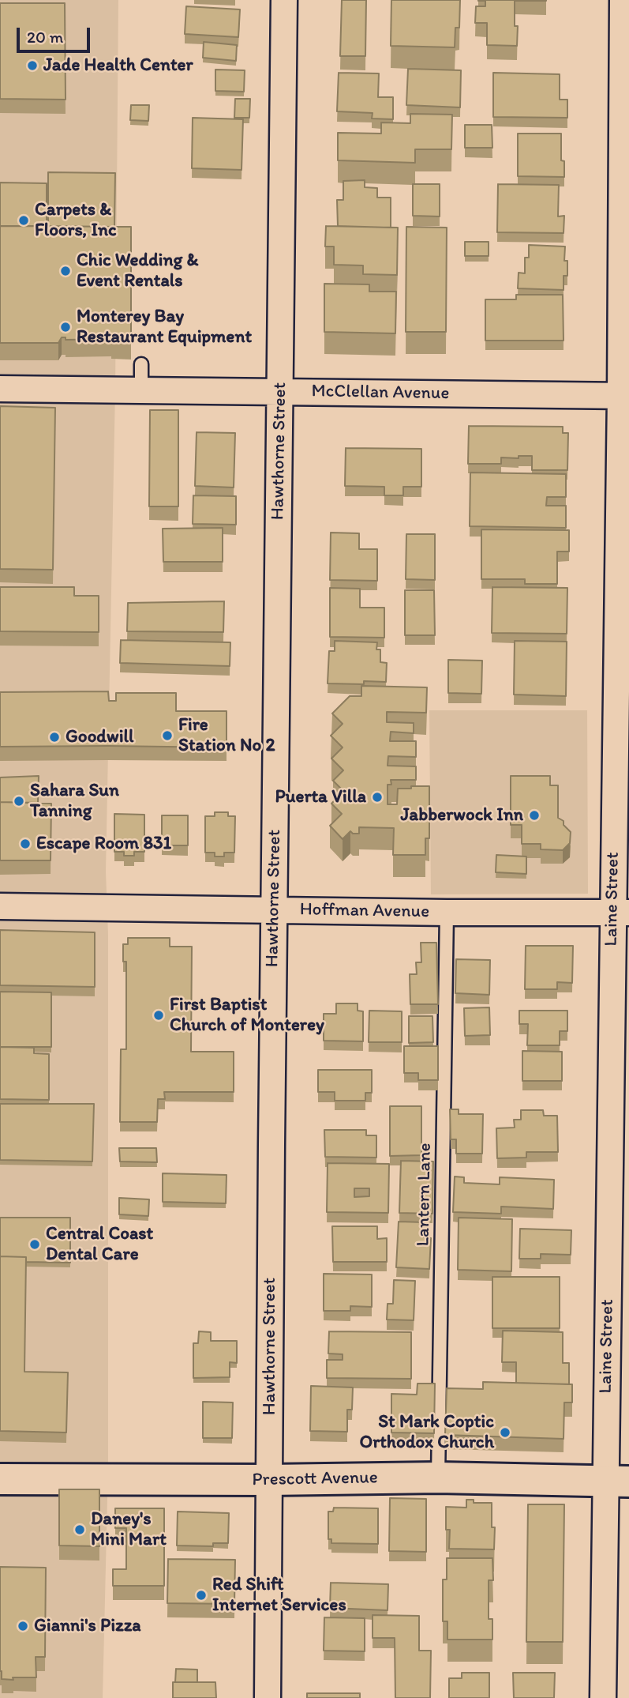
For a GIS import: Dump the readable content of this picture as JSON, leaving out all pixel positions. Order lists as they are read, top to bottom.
{
  "streets": {
    "street": [
      "McClellan Avenue",
      "Hawthorne Street",
      "Laine Street",
      "Hoffman Avenue",
      "Prescott Avenue"
    ],
    "lane": ["Lantern Lane"]
  },
  "crossings": [
    ["McClellan Avenue", "Hawthorne Street"],
    ["McClellan Avenue", "Laine Street"],
    ["Hawthorne Street", "Hoffman Avenue"],
    ["Hawthorne Street", "Prescott Avenue"],
    ["Laine Street", "Hoffman Avenue"],
    ["Laine Street", "Prescott Avenue"],
    ["Hoffman Avenue", "Lantern Lane"],
    ["Lantern Lane", "Prescott Avenue"]
  ],
  "places": [
    "Jade Health Center",
    "Carpets & Floors, Inc",
    "Chic Wedding & Event Rentals",
    "Monterey Bay Restaurant Equipment",
    "Fire Station No 2",
    "Goodwill",
    "Puerta Villa",
    "Sahara Sun Tanning",
    "Jabberwock Inn",
    "Escape Room 831",
    "First Baptist Church of Monterey",
    "Central Coast Dental Care",
    "St Mark Coptic Orthodox Church",
    "Daney's Mini Mart",
    "Red Shift Internet Services",
    "Gianni's Pizza"
  ],
  "scale_bar": "20 m"
}
